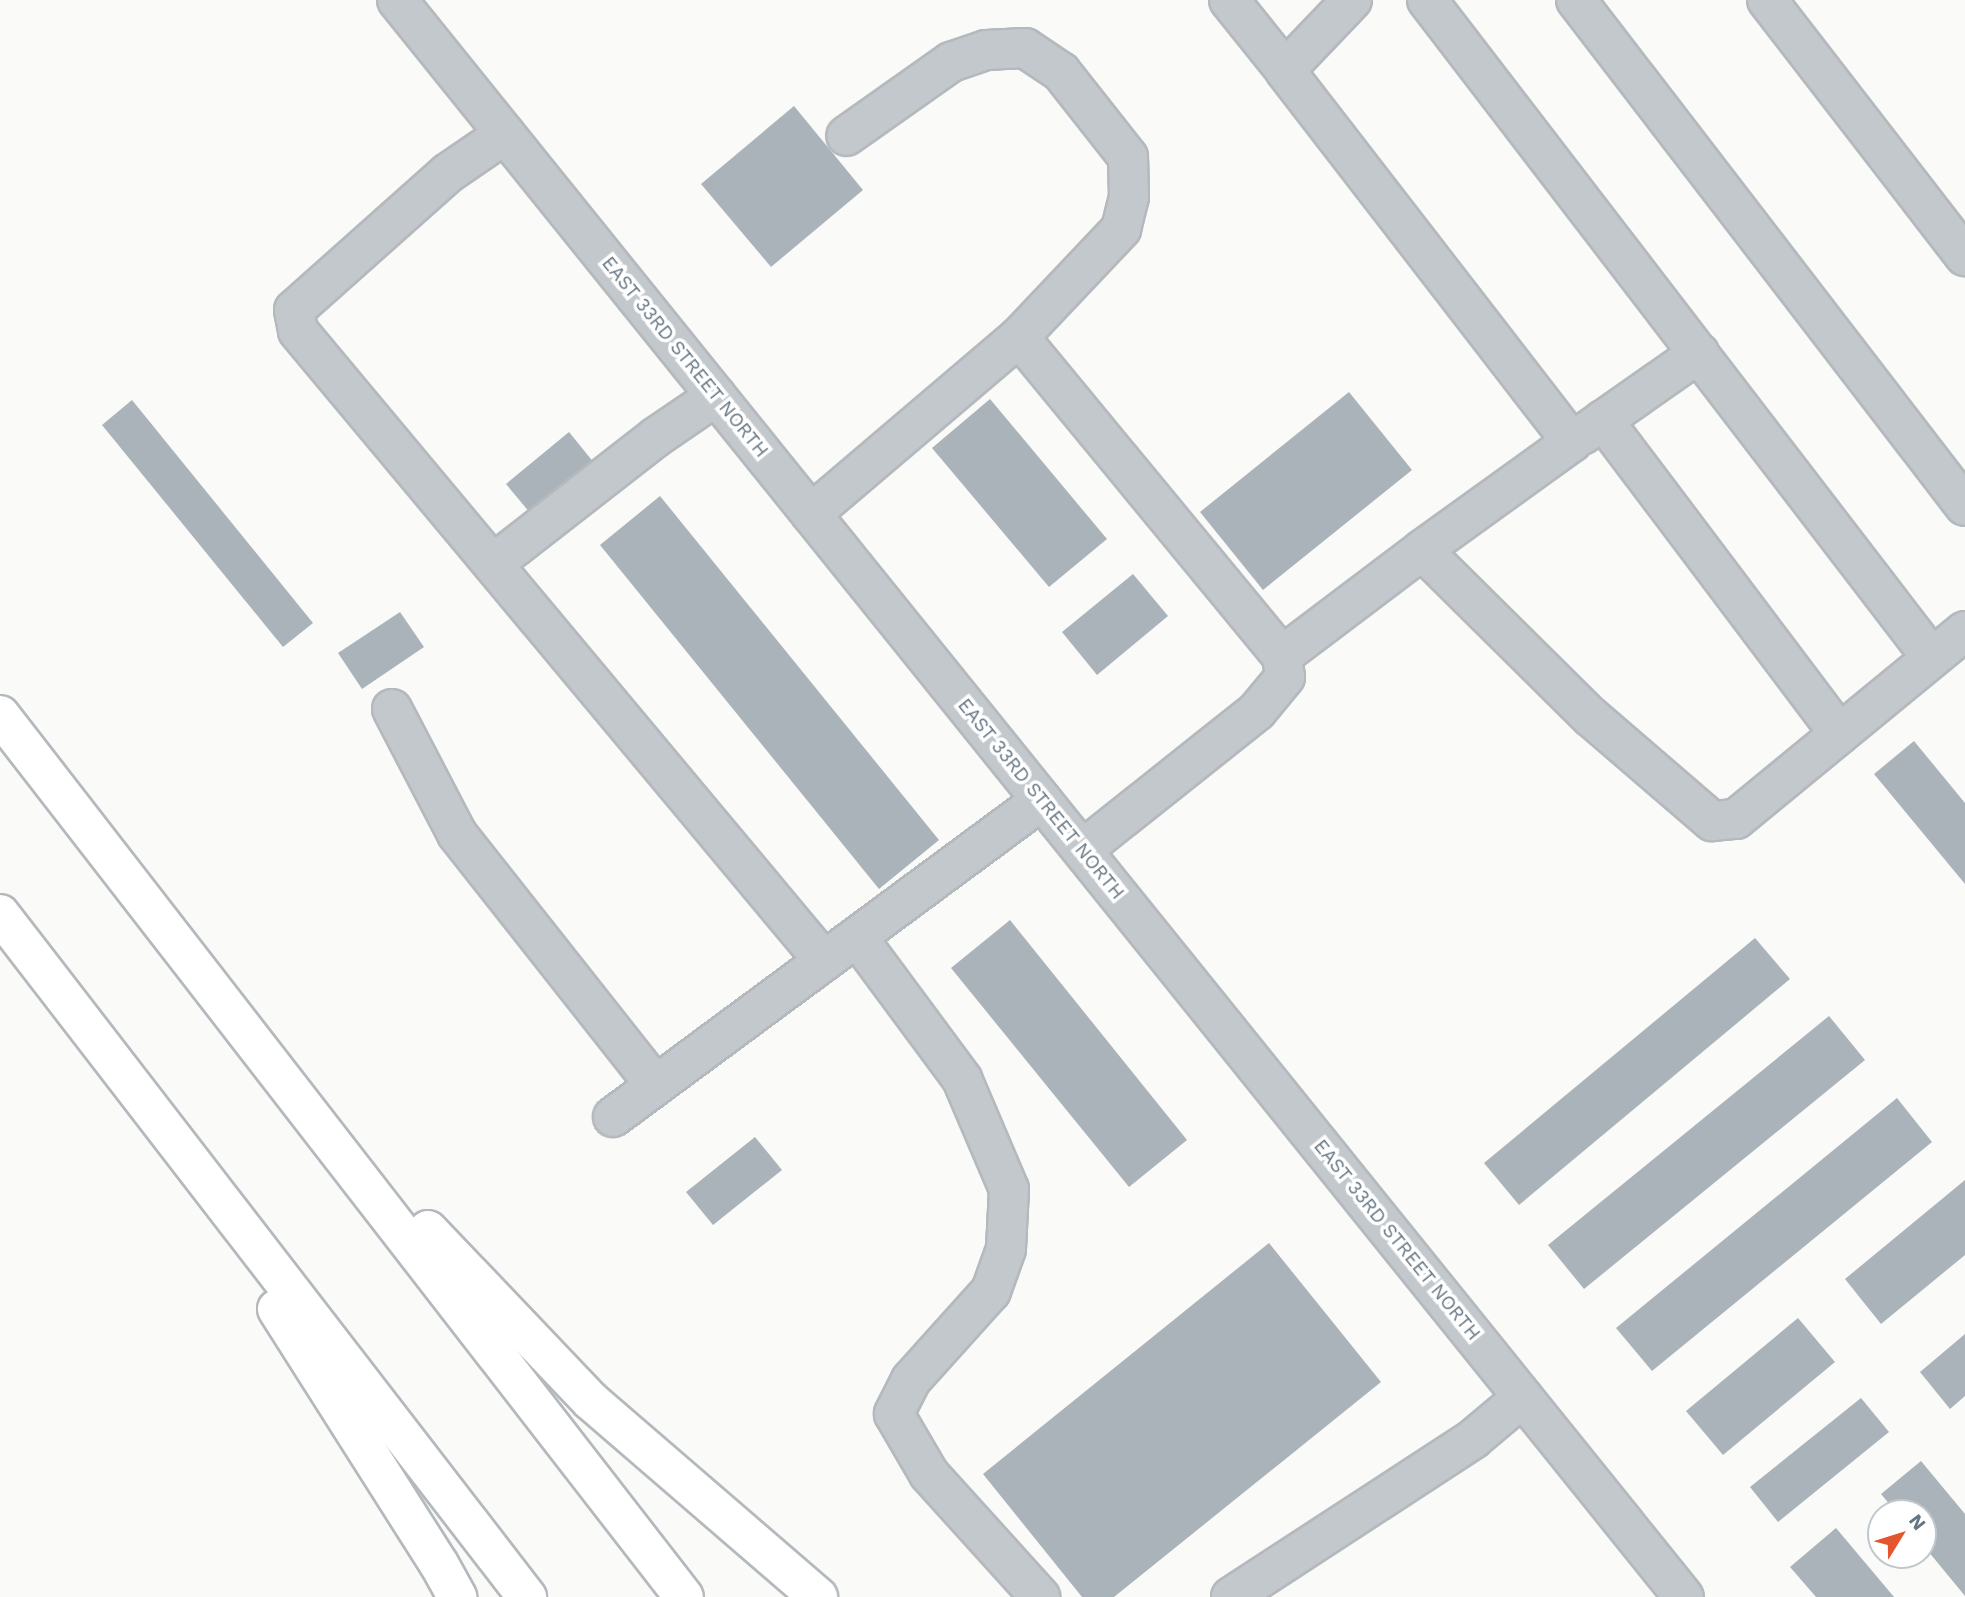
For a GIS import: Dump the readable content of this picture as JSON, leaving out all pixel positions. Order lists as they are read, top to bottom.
{
  "streets": {
    "street": ["EAST 33RD STREET NORTH"]
  },
  "north": "top right"
}
